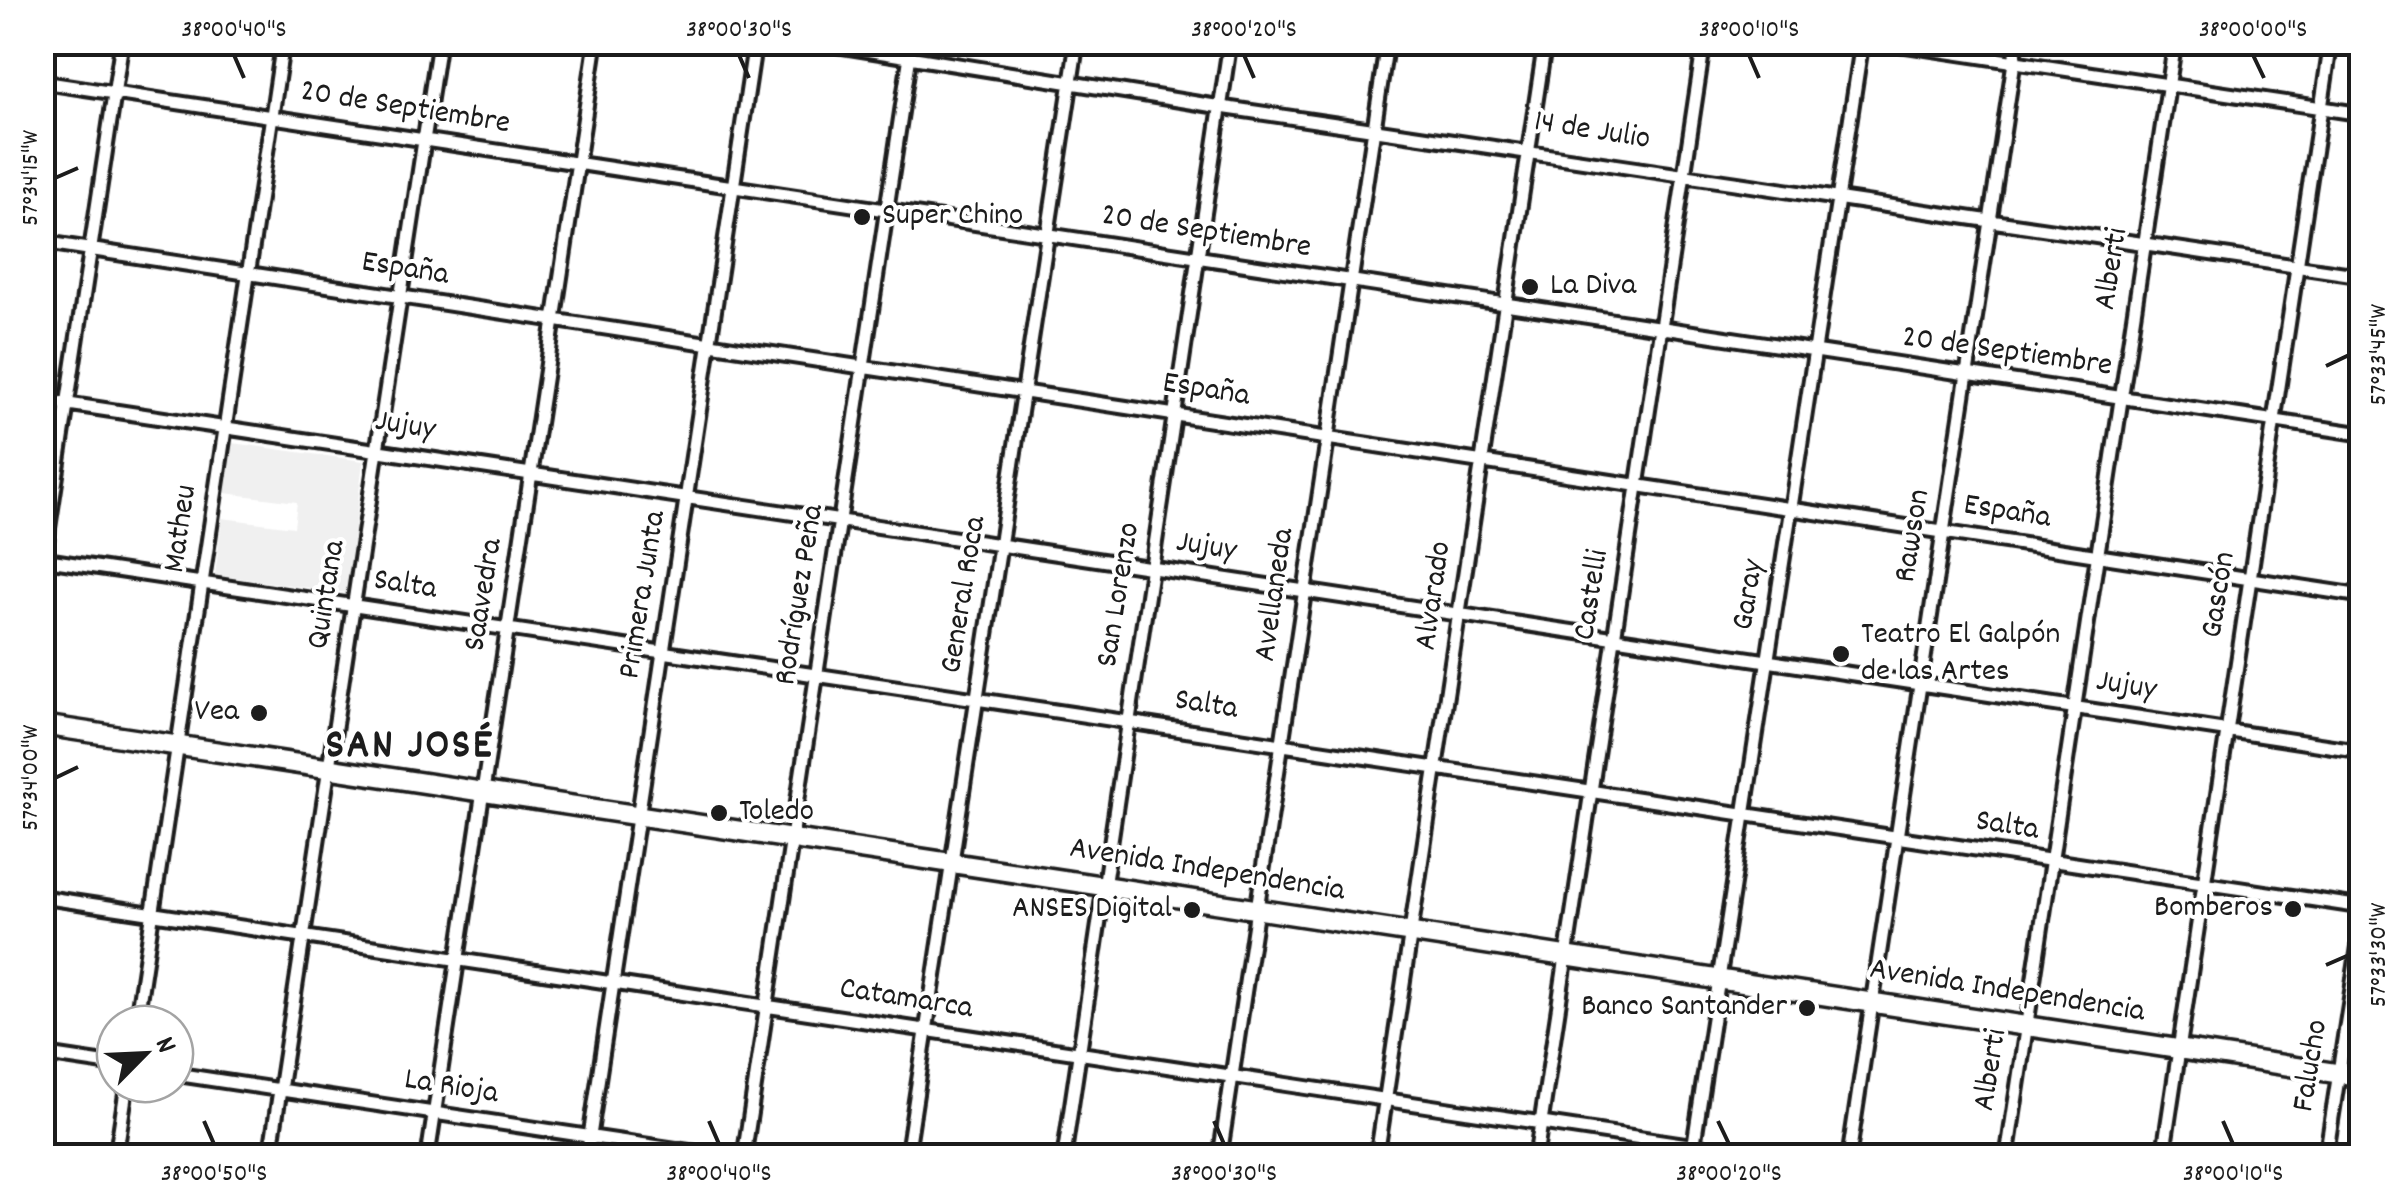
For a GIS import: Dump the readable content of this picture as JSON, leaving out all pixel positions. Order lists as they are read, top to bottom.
{
  "streets": {
    "main road": ["Avenida Independencia"],
    "street": [
      "20 de Septiembre",
      "14 de Julio",
      "Alberti",
      "España",
      "Jujuy",
      "Matheu",
      "Rawson",
      "Salta",
      "Quintana",
      "Saavedra",
      "Primera Junta",
      "Rodríguez Peña",
      "General Roca",
      "San Lorenzo",
      "Avellaneda",
      "Castelli",
      "Garay",
      "Gascón",
      "Alvarado",
      "Catamarca",
      "Falucho",
      "La Rioja"
    ]
  },
  "crossings": [
    ["20 de Septiembre", "Alberti"],
    ["20 de Septiembre", "Matheu"],
    ["20 de Septiembre", "Rawson"],
    ["20 de Septiembre", "Quintana"],
    ["20 de Septiembre", "Saavedra"],
    ["20 de Septiembre", "Primera Junta"],
    ["20 de Septiembre", "Rodríguez Peña"],
    ["20 de Septiembre", "General Roca"],
    ["20 de Septiembre", "San Lorenzo"],
    ["20 de Septiembre", "Avellaneda"],
    ["20 de Septiembre", "Castelli"],
    ["20 de Septiembre", "Garay"],
    ["20 de Septiembre", "Gascón"],
    ["20 de Septiembre", "Alvarado"],
    ["14 de Julio", "Alberti"],
    ["14 de Julio", "Rawson"],
    ["14 de Julio", "Rodríguez Peña"],
    ["14 de Julio", "General Roca"],
    ["14 de Julio", "San Lorenzo"],
    ["14 de Julio", "Avellaneda"],
    ["14 de Julio", "Castelli"],
    ["14 de Julio", "Garay"],
    ["14 de Julio", "Gascón"],
    ["14 de Julio", "Alvarado"],
    ["Alberti", "España"],
    ["Alberti", "Jujuy"],
    ["Alberti", "Salta"],
    ["Alberti", "Avenida Independencia"],
    ["España", "Matheu"],
    ["España", "Rawson"],
    ["España", "Quintana"],
    ["España", "Saavedra"],
    ["España", "Primera Junta"],
    ["España", "Rodríguez Peña"],
    ["España", "General Roca"],
    ["España", "San Lorenzo"],
    ["España", "Avellaneda"],
    ["España", "Castelli"],
    ["España", "Garay"],
    ["España", "Gascón"],
    ["España", "Alvarado"],
    ["Jujuy", "Matheu"],
    ["Jujuy", "Rawson"],
    ["Jujuy", "Quintana"],
    ["Jujuy", "Saavedra"],
    ["Jujuy", "Primera Junta"],
    ["Jujuy", "Rodríguez Peña"],
    ["Jujuy", "General Roca"],
    ["Jujuy", "San Lorenzo"],
    ["Jujuy", "Avellaneda"],
    ["Jujuy", "Castelli"],
    ["Jujuy", "Garay"],
    ["Jujuy", "Gascón"],
    ["Jujuy", "Alvarado"],
    ["Matheu", "Salta"],
    ["Matheu", "Avenida Independencia"],
    ["Matheu", "Catamarca"],
    ["Rawson", "Salta"],
    ["Rawson", "Avenida Independencia"],
    ["Salta", "Quintana"],
    ["Salta", "Saavedra"],
    ["Salta", "Primera Junta"],
    ["Salta", "Rodríguez Peña"],
    ["Salta", "General Roca"],
    ["Salta", "San Lorenzo"],
    ["Salta", "Avellaneda"],
    ["Salta", "Castelli"],
    ["Salta", "Garay"],
    ["Salta", "Gascón"],
    ["Salta", "Alvarado"],
    ["Quintana", "Avenida Independencia"],
    ["Quintana", "Catamarca"],
    ["Quintana", "La Rioja"],
    ["Saavedra", "Avenida Independencia"],
    ["Saavedra", "Catamarca"],
    ["Saavedra", "La Rioja"],
    ["Primera Junta", "Avenida Independencia"],
    ["Primera Junta", "Catamarca"],
    ["Primera Junta", "La Rioja"],
    ["Rodríguez Peña", "Avenida Independencia"],
    ["Rodríguez Peña", "Catamarca"],
    ["General Roca", "Avenida Independencia"],
    ["General Roca", "Catamarca"],
    ["San Lorenzo", "Avenida Independencia"],
    ["San Lorenzo", "Catamarca"],
    ["Avellaneda", "Avenida Independencia"],
    ["Avellaneda", "Catamarca"],
    ["Castelli", "Avenida Independencia"],
    ["Castelli", "Catamarca"],
    ["Garay", "Avenida Independencia"],
    ["Garay", "Catamarca"],
    ["Gascón", "Avenida Independencia"],
    ["Alvarado", "Avenida Independencia"],
    ["Alvarado", "Catamarca"],
    ["Avenida Independencia", "Falucho"]
  ],
  "districts": ["SAN JOSÉ"],
  "places": [
    "Super Chino",
    "La Diva",
    "Teatro El Galpón de las Artes",
    "Vea",
    "Toledo",
    "Bomberos",
    "ANSES Digital",
    "Banco Santander"
  ],
  "north": "top right",
  "coordinates": [
    "38°00'40\"S",
    "38°00'30\"S",
    "38°00'20\"S",
    "38°00'10\"S",
    "38°00'00\"S",
    "57°34'15\"W",
    "57°33'45\"W",
    "57°34'00\"W",
    "57°33'30\"W",
    "38°00'50\"S"
  ]
}
